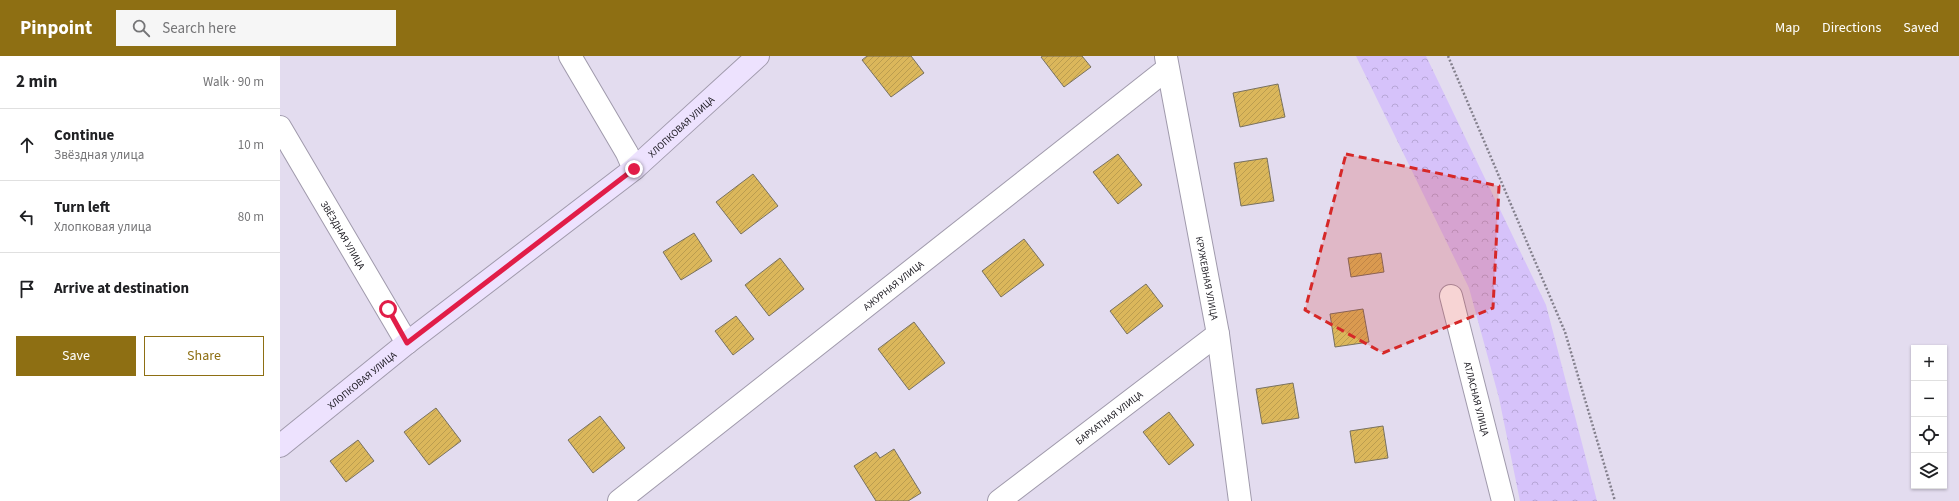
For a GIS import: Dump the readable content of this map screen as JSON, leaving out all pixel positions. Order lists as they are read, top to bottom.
{
  "streets": {
    "street": [
      "ХЛОПКОВАЯ УЛИЦА",
      "ЗВЁЗДНАЯ УЛИЦА",
      "КРУЖЕВНАЯ УЛИЦА",
      "АЖУРНАЯ УЛИЦА",
      "АТЛАСНАЯ УЛИЦА",
      "БАРХАТНАЯ УЛИЦА"
    ]
  },
  "crossings": [
    ["ХЛОПКОВАЯ УЛИЦА", "ЗВЁЗДНАЯ УЛИЦА"],
    ["КРУЖЕВНАЯ УЛИЦА", "АЖУРНАЯ УЛИЦА"],
    ["КРУЖЕВНАЯ УЛИЦА", "БАРХАТНАЯ УЛИЦА"]
  ],
  "page": {
    "header": "Pinpoint",
    "search": "Search here",
    "nav": ["Map", "Directions", "Saved"],
    "heading": ["2 min", "Walk · 90 m"],
    "list": [
      ["Continue", "Звёздная улица", "10 m"],
      ["Turn left", "Хлопковая улица", "80 m"],
      "Arrive at destination"
    ],
    "buttons": ["Save", "Share"],
    "map_buttons": ["+", "−"]
  }
}
